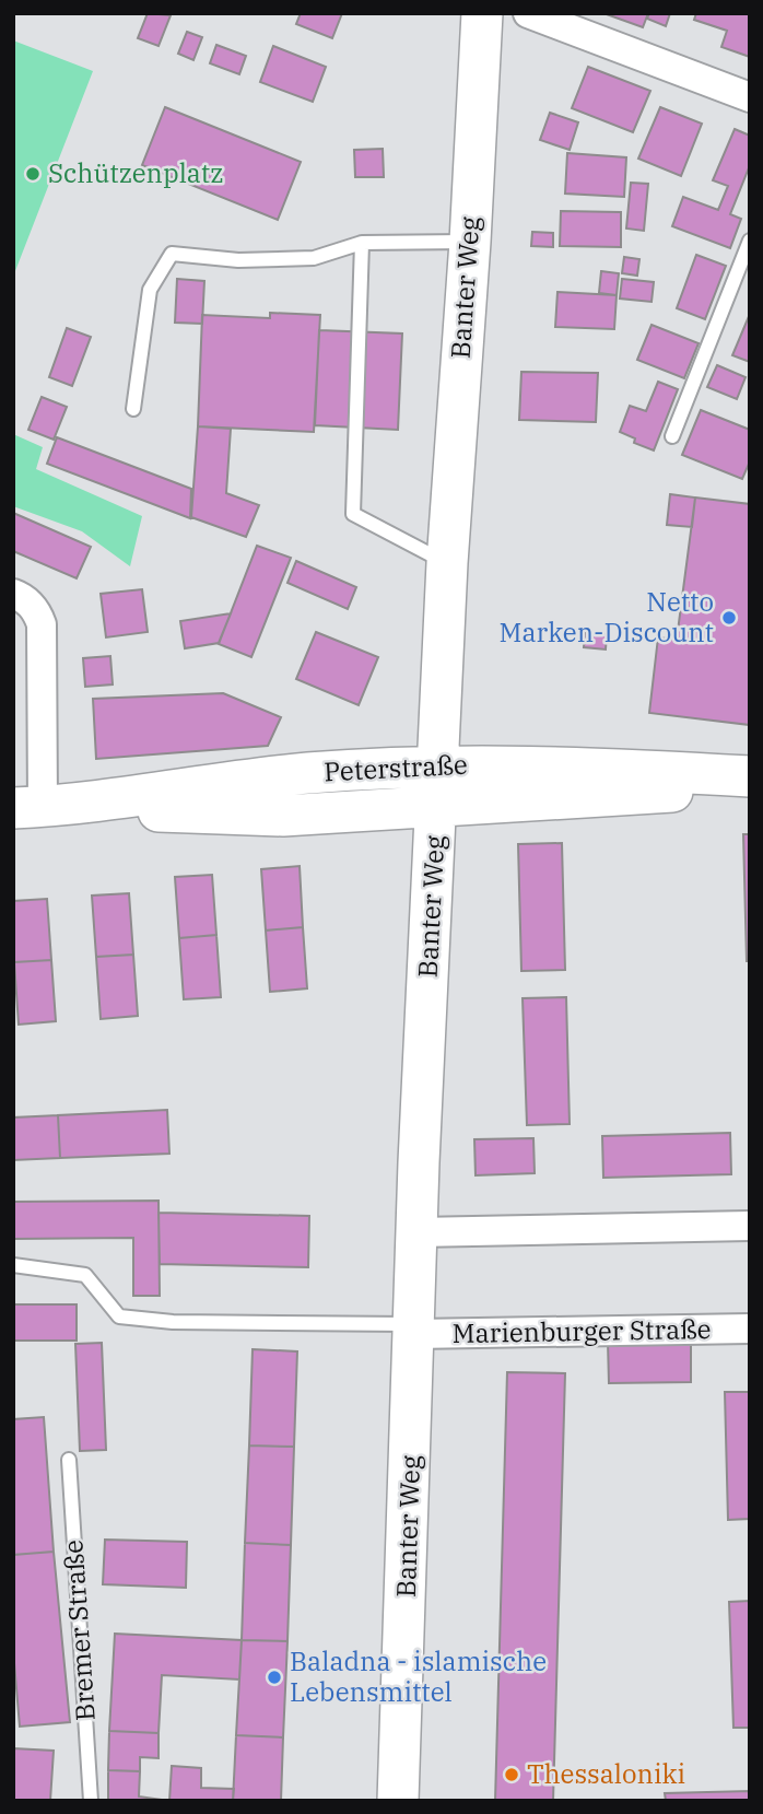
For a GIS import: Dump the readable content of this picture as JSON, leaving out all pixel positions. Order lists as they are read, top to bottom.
{
  "streets": {
    "main road": ["Banter Weg", "Peterstraße"],
    "street": ["Marienburger Straße"],
    "lane": ["Bremer Straße"]
  },
  "crossings": [
    ["Banter Weg", "Peterstraße"],
    ["Banter Weg", "Marienburger Straße"]
  ],
  "places": [
    "Schützenplatz",
    "Netto Marken-Discount",
    "Baladna - islamische Lebensmittel",
    "Thessaloniki"
  ]
}
